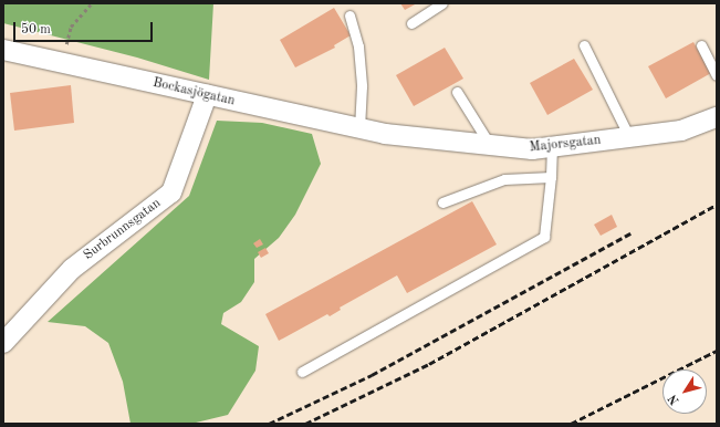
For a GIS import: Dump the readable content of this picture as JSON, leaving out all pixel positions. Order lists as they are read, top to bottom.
{
  "streets": {
    "street": ["Bockasjögatan", "Majorsgatan", "Surbrunnsgatan"]
  },
  "crossings": [
    ["Bockasjögatan", "Majorsgatan"],
    ["Bockasjögatan", "Surbrunnsgatan"]
  ],
  "scale_bar": "50 m",
  "north": "bottom left"
}
